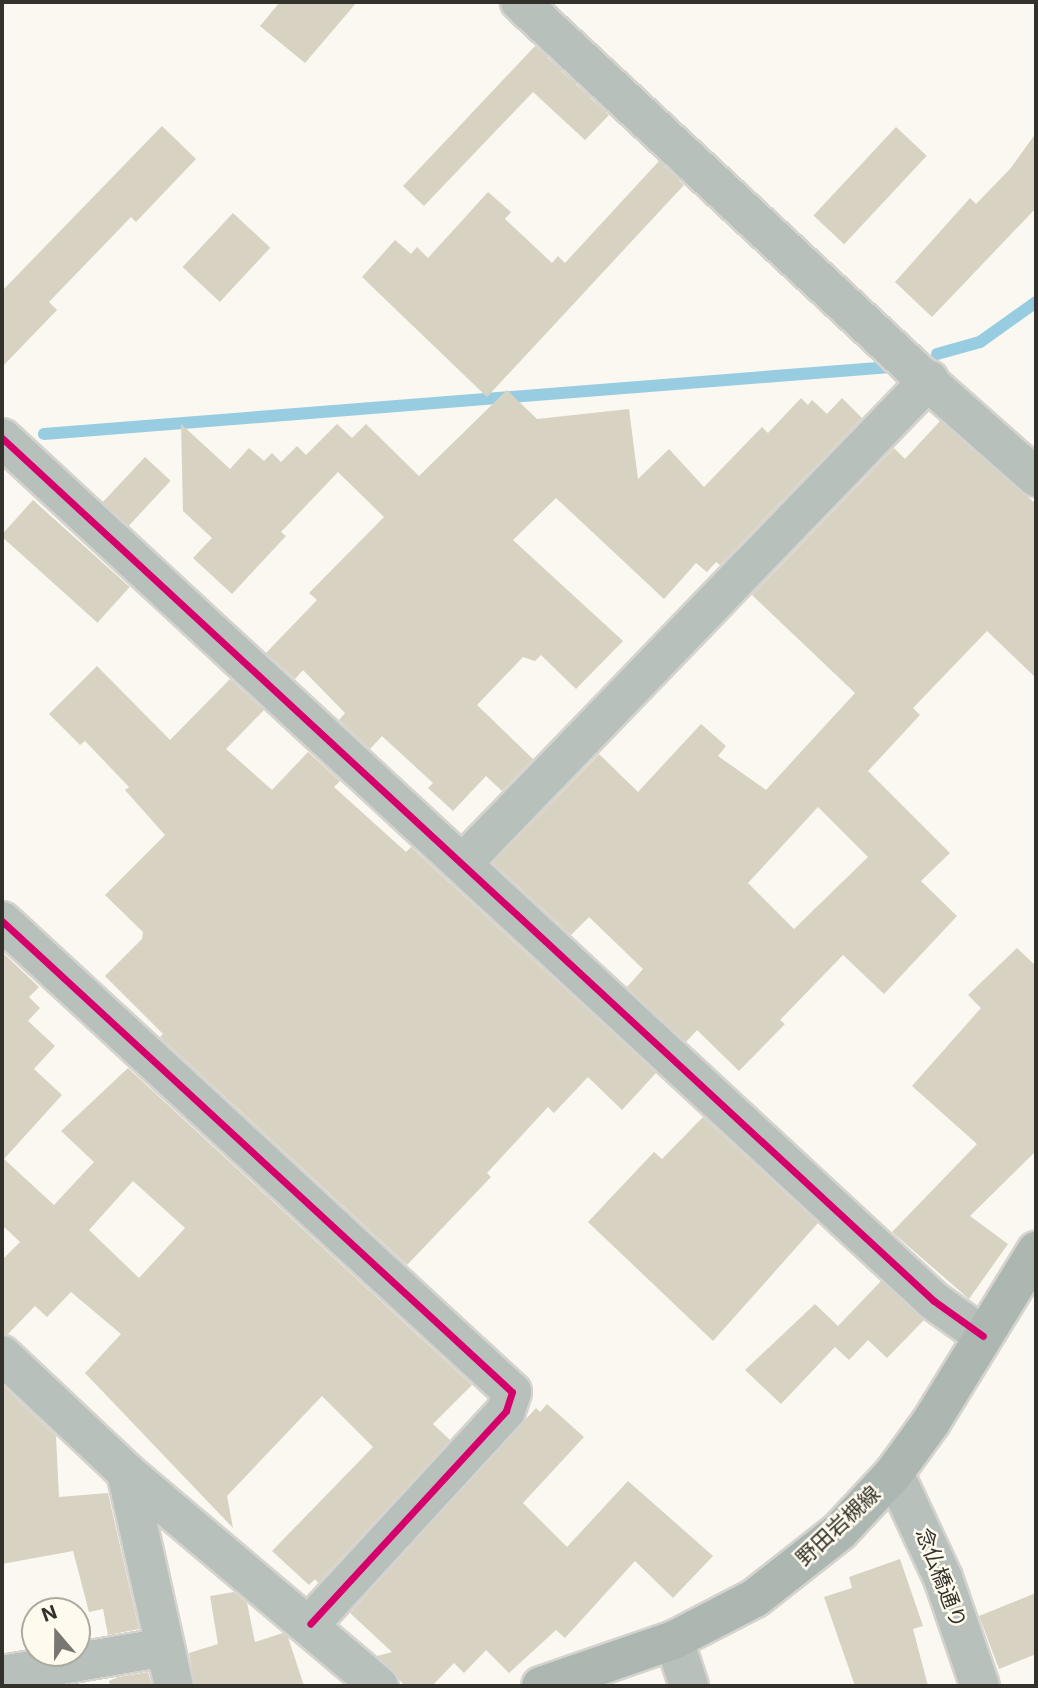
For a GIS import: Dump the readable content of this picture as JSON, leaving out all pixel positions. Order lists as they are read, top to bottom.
{
  "streets": {
    "main road": ["野田岩槻線"],
    "street": ["念仏橋通り"]
  },
  "crossings": [
    ["野田岩槻線", "念仏橋通り"]
  ],
  "north": "top"
}
